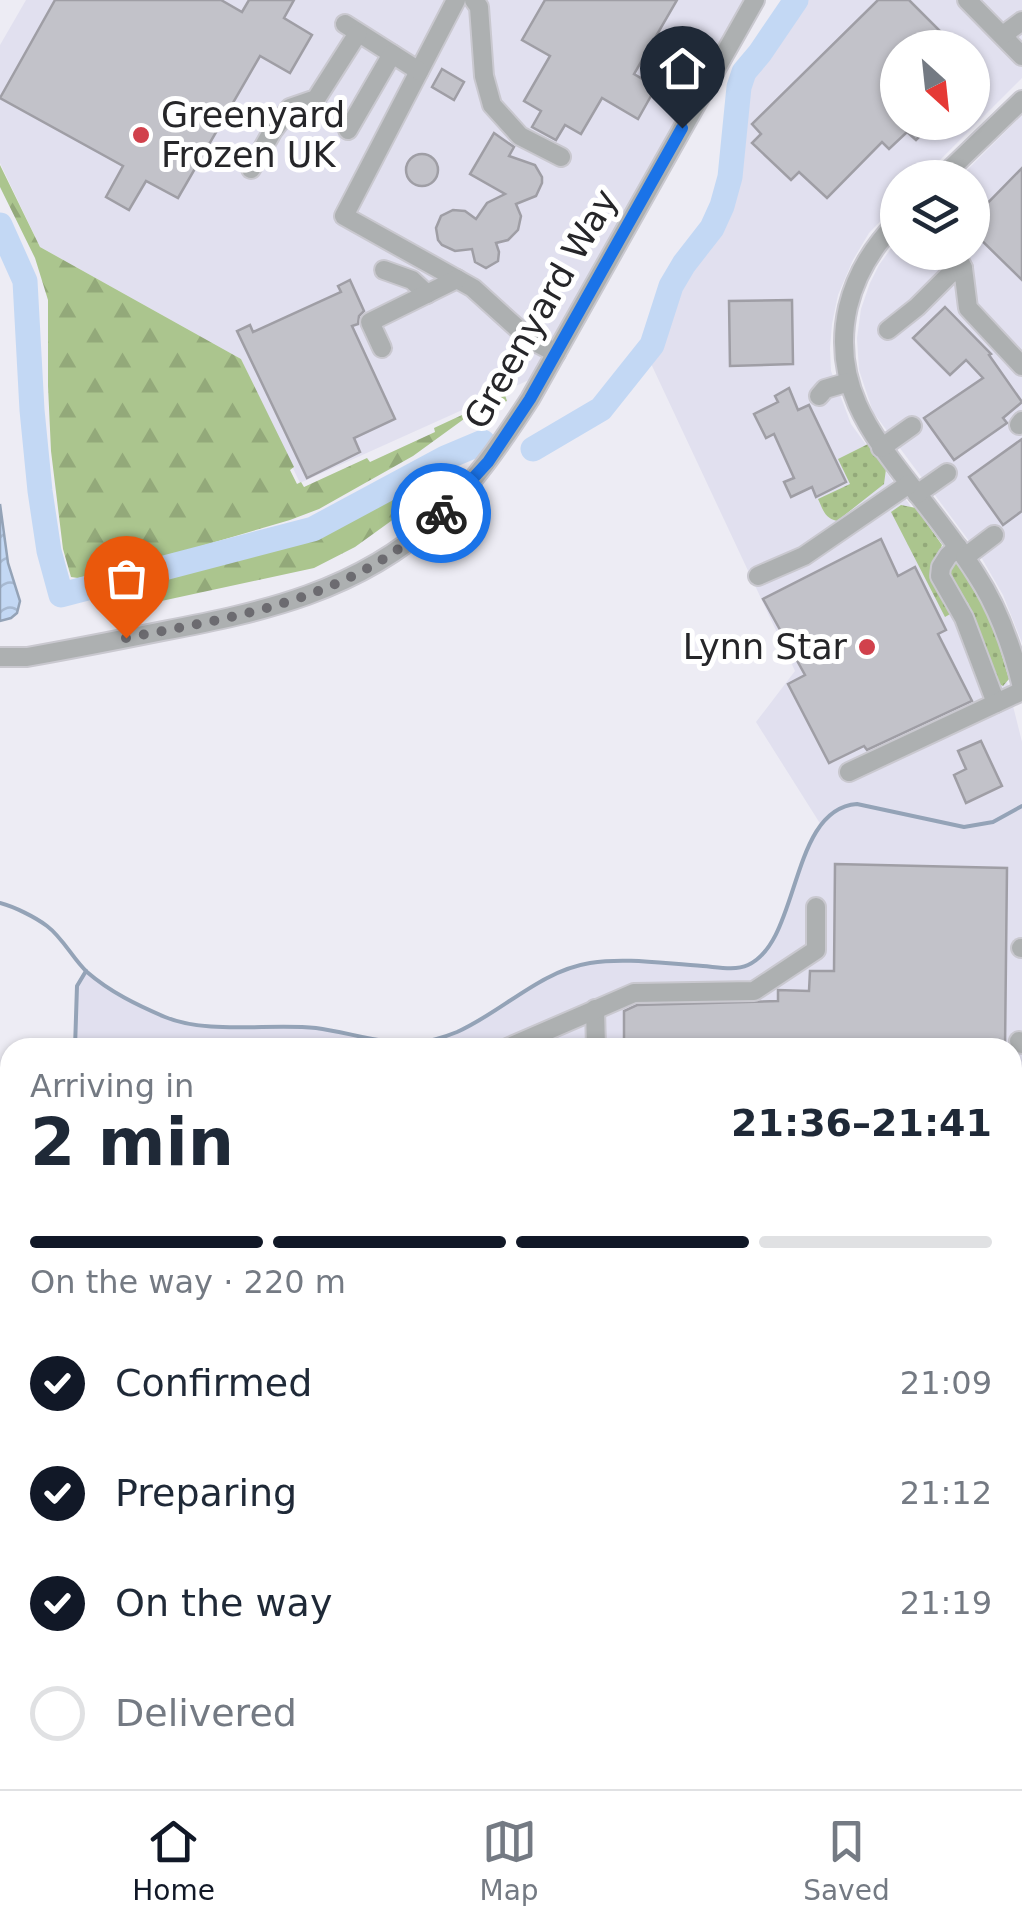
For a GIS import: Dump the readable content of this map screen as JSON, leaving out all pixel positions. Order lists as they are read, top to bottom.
{
  "streets": {
    "street": ["Greenyard Way"]
  },
  "places": ["Greenyard Frozen UK", "Lynn Star"],
  "north": "bottom right",
  "page": {
    "heading": ["2 min", "Arriving in", "21:36–21:41"],
    "bar": "On the way · 220 m",
    "list": [
      ["Confirmed", "21:09"],
      ["Preparing", "21:12"],
      ["On the way", "21:19"],
      "Delivered"
    ],
    "tabs": ["Home", "Map", "Saved"]
  }
}
